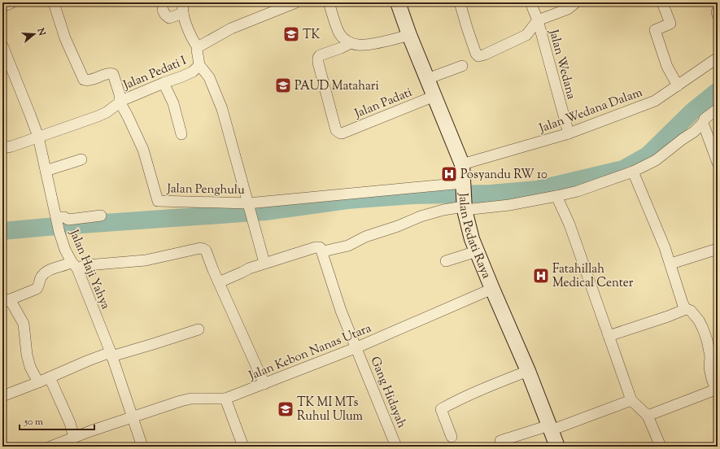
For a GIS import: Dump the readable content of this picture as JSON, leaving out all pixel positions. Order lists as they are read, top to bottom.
{
  "streets": {
    "street": [
      "Jalan Wedana",
      "Jalan Pedati I",
      "Jalan Padati",
      "Jalan Wedana Dalam",
      "Jalan Penghulu",
      "Jalan Pedati Raya",
      "Jalan Haji Yahya",
      "Jalan Kebon Nanas Utara",
      "Gang Hidayah"
    ]
  },
  "crossings": [
    ["Jalan Wedana", "Jalan Wedana Dalam"],
    ["Jalan Pedati I", "Jalan Penghulu"],
    ["Jalan Pedati I", "Jalan Haji Yahya"],
    ["Jalan Padati", "Jalan Pedati Raya"],
    ["Jalan Wedana Dalam", "Jalan Pedati Raya"],
    ["Jalan Penghulu", "Jalan Pedati Raya"],
    ["Jalan Pedati Raya", "Jalan Kebon Nanas Utara"],
    ["Jalan Haji Yahya", "Jalan Kebon Nanas Utara"],
    ["Jalan Kebon Nanas Utara", "Gang Hidayah"]
  ],
  "places": {
    "school or university": ["TK", "PAUD Matahari", "TK MI MTs Ruhul Ulum"],
    "hospital": ["Posyandu RW 10", "Fatahillah Medical Center"]
  },
  "scale_bar": "50 m",
  "north": "right"
}
